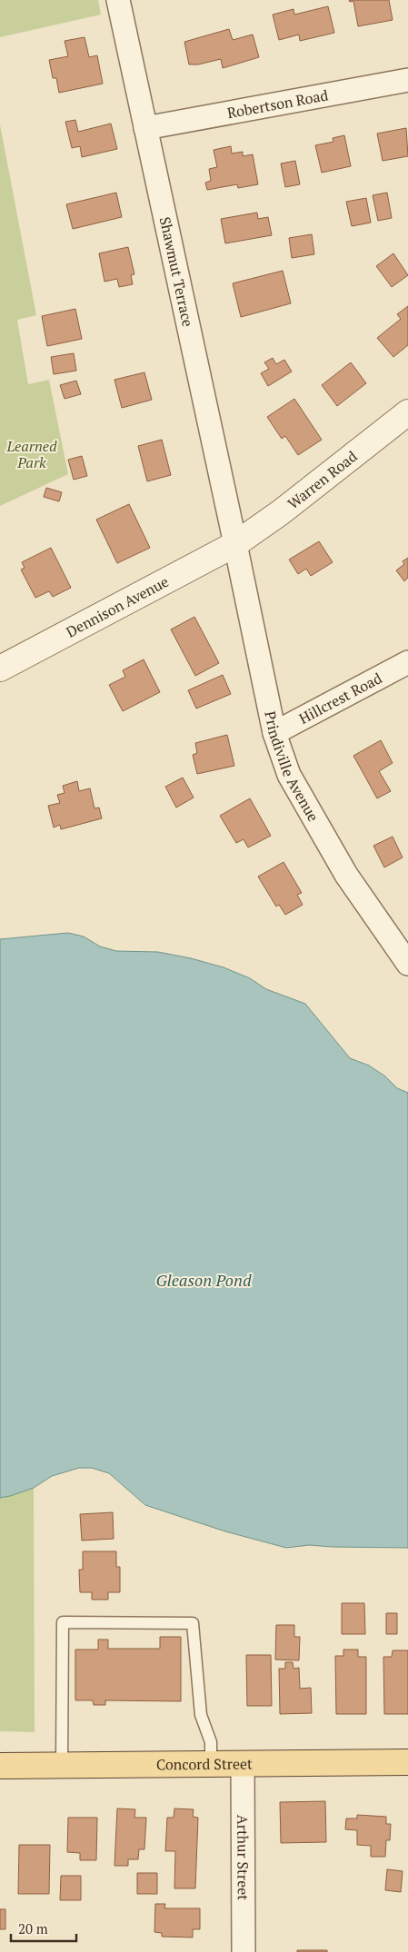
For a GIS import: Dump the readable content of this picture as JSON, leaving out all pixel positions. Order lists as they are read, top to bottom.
{
  "streets": {
    "main road": ["Concord Street"],
    "street": [
      "Robertson Road",
      "Shawmut Terrace",
      "Warren Road",
      "Dennison Avenue",
      "Hillcrest Road",
      "Prindiville Avenue",
      "Arthur Street"
    ]
  },
  "crossings": [
    ["Robertson Road", "Shawmut Terrace"],
    ["Shawmut Terrace", "Warren Road"],
    ["Shawmut Terrace", "Dennison Avenue"],
    ["Shawmut Terrace", "Prindiville Avenue"],
    ["Warren Road", "Dennison Avenue"],
    ["Warren Road", "Prindiville Avenue"],
    ["Dennison Avenue", "Prindiville Avenue"],
    ["Hillcrest Road", "Prindiville Avenue"],
    ["Concord Street", "Arthur Street"]
  ],
  "water": ["Gleason Pond"],
  "parks": ["Learned Park"],
  "scale_bar": "20 m"
}
